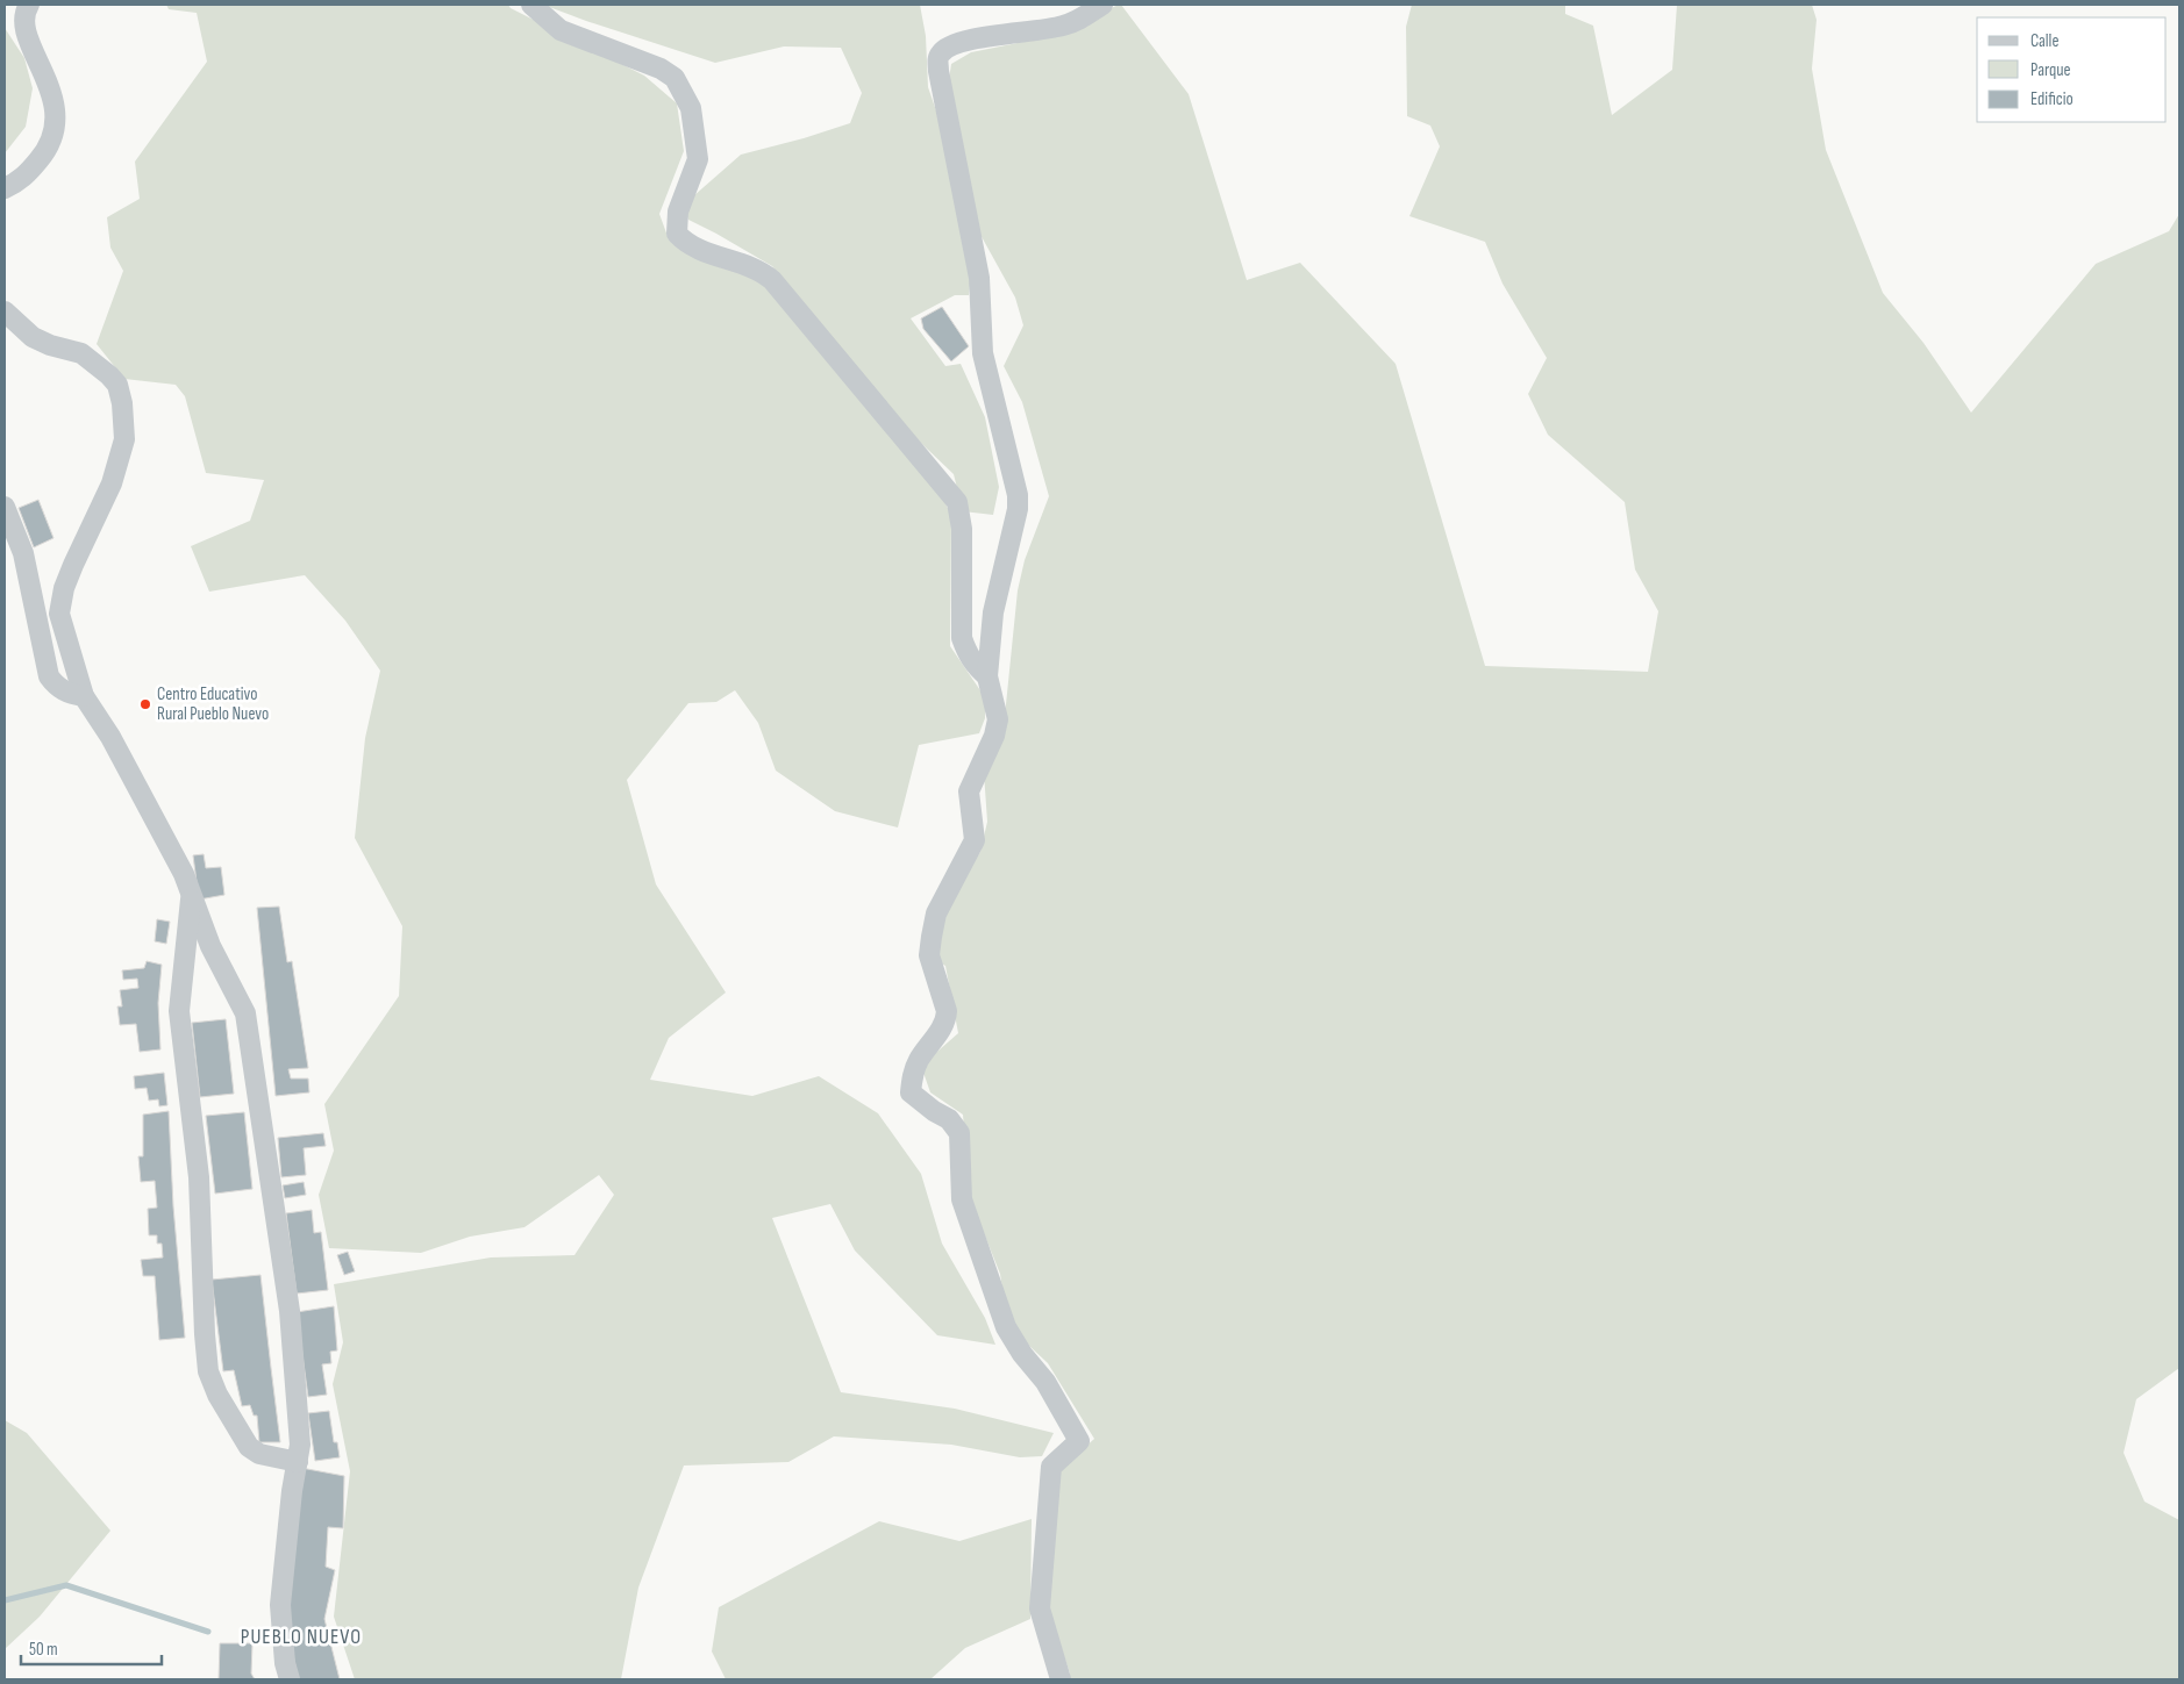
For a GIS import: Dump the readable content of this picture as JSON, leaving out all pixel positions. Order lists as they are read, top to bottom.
{
  "districts": ["PUEBLO NUEVO"],
  "places": ["Centro Educativo Rural Pueblo Nuevo"],
  "legend": ["Calle", "Parque", "Edificio"],
  "scale_bar": "50 m"
}
